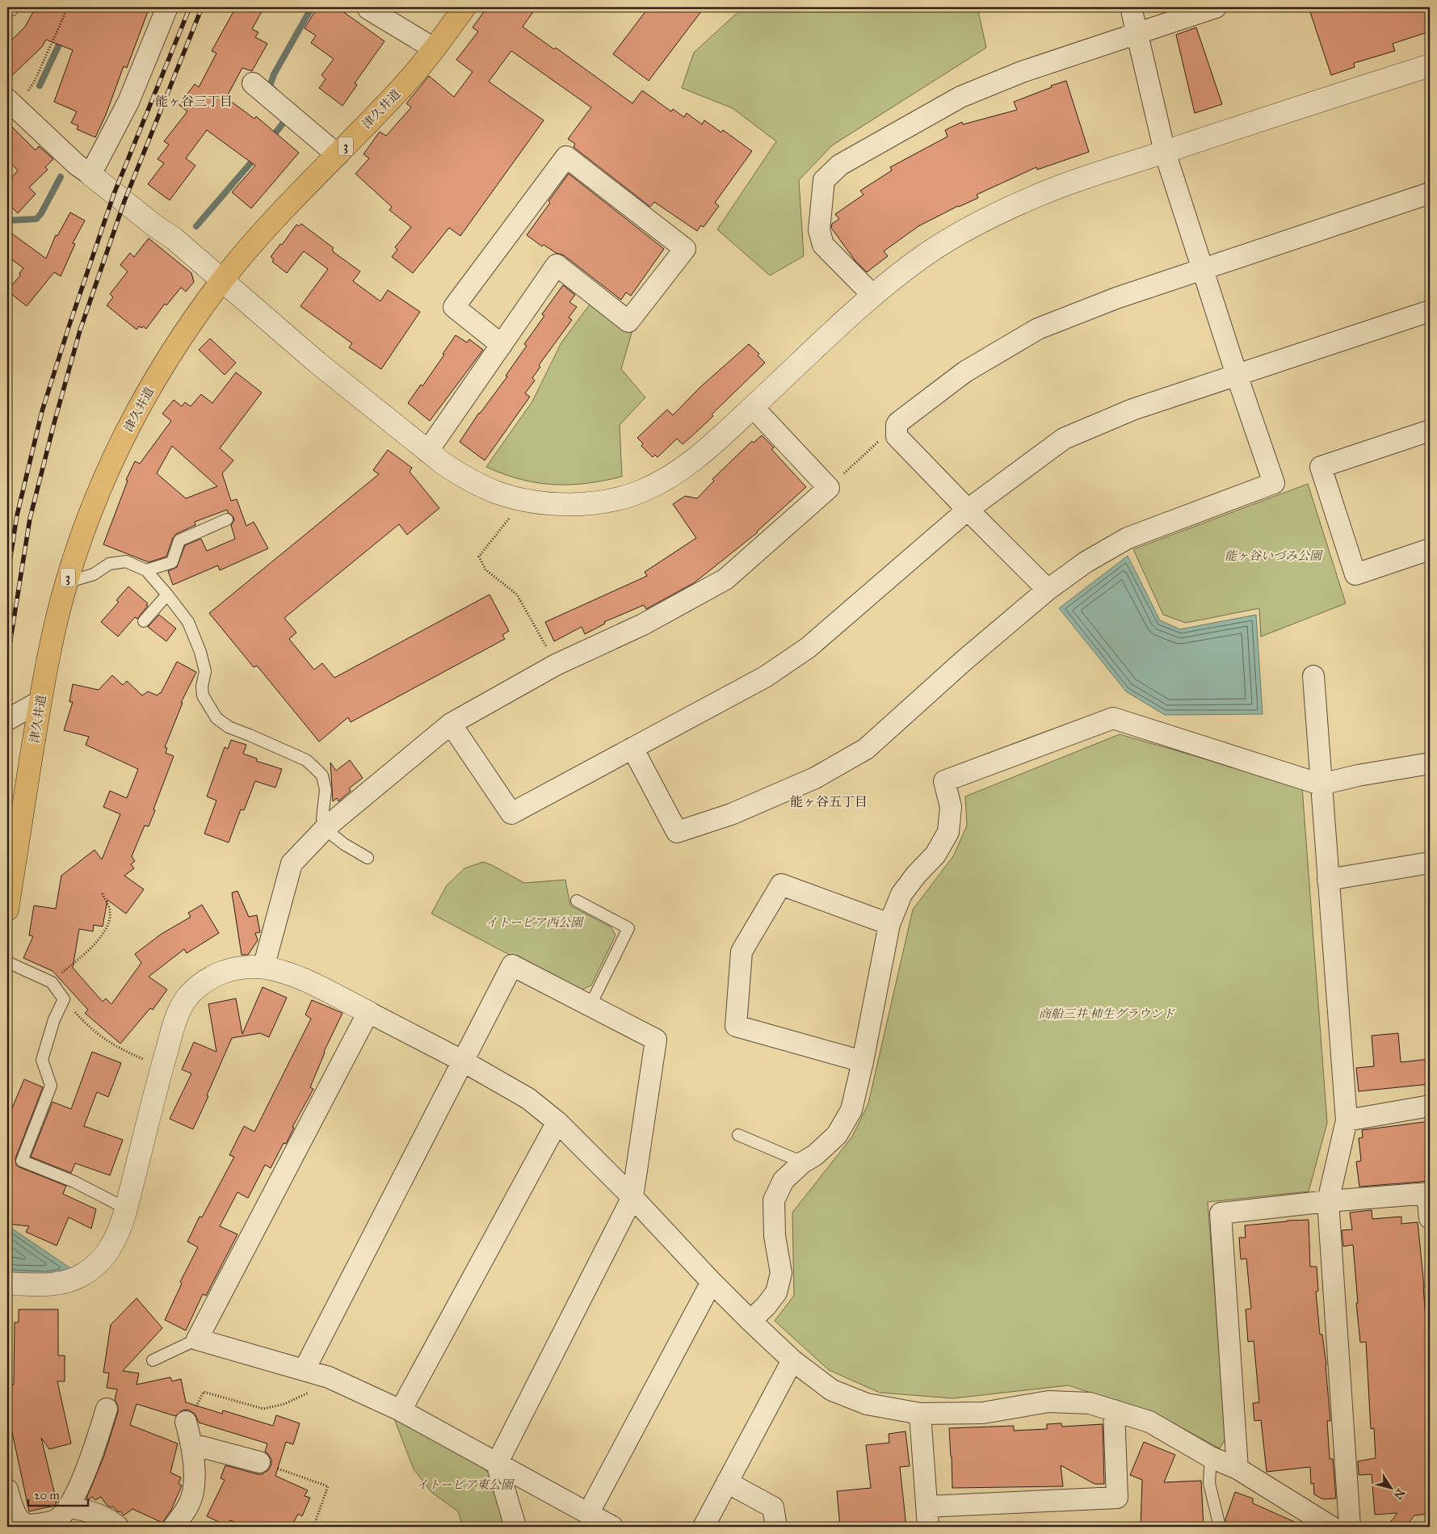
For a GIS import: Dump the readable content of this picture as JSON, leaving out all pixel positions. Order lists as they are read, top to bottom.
{
  "streets": {
    "main road": ["津久井道", "3"]
  },
  "districts": ["能ヶ谷三丁目", "能ヶ谷五丁目"],
  "parks": [
    "能ヶ谷いづみ公園",
    "イトーピア西公園",
    "商船三井 柿生グラウンド",
    "イトーピア東公園"
  ],
  "scale_bar": "20 m",
  "north": "bottom right"
}
